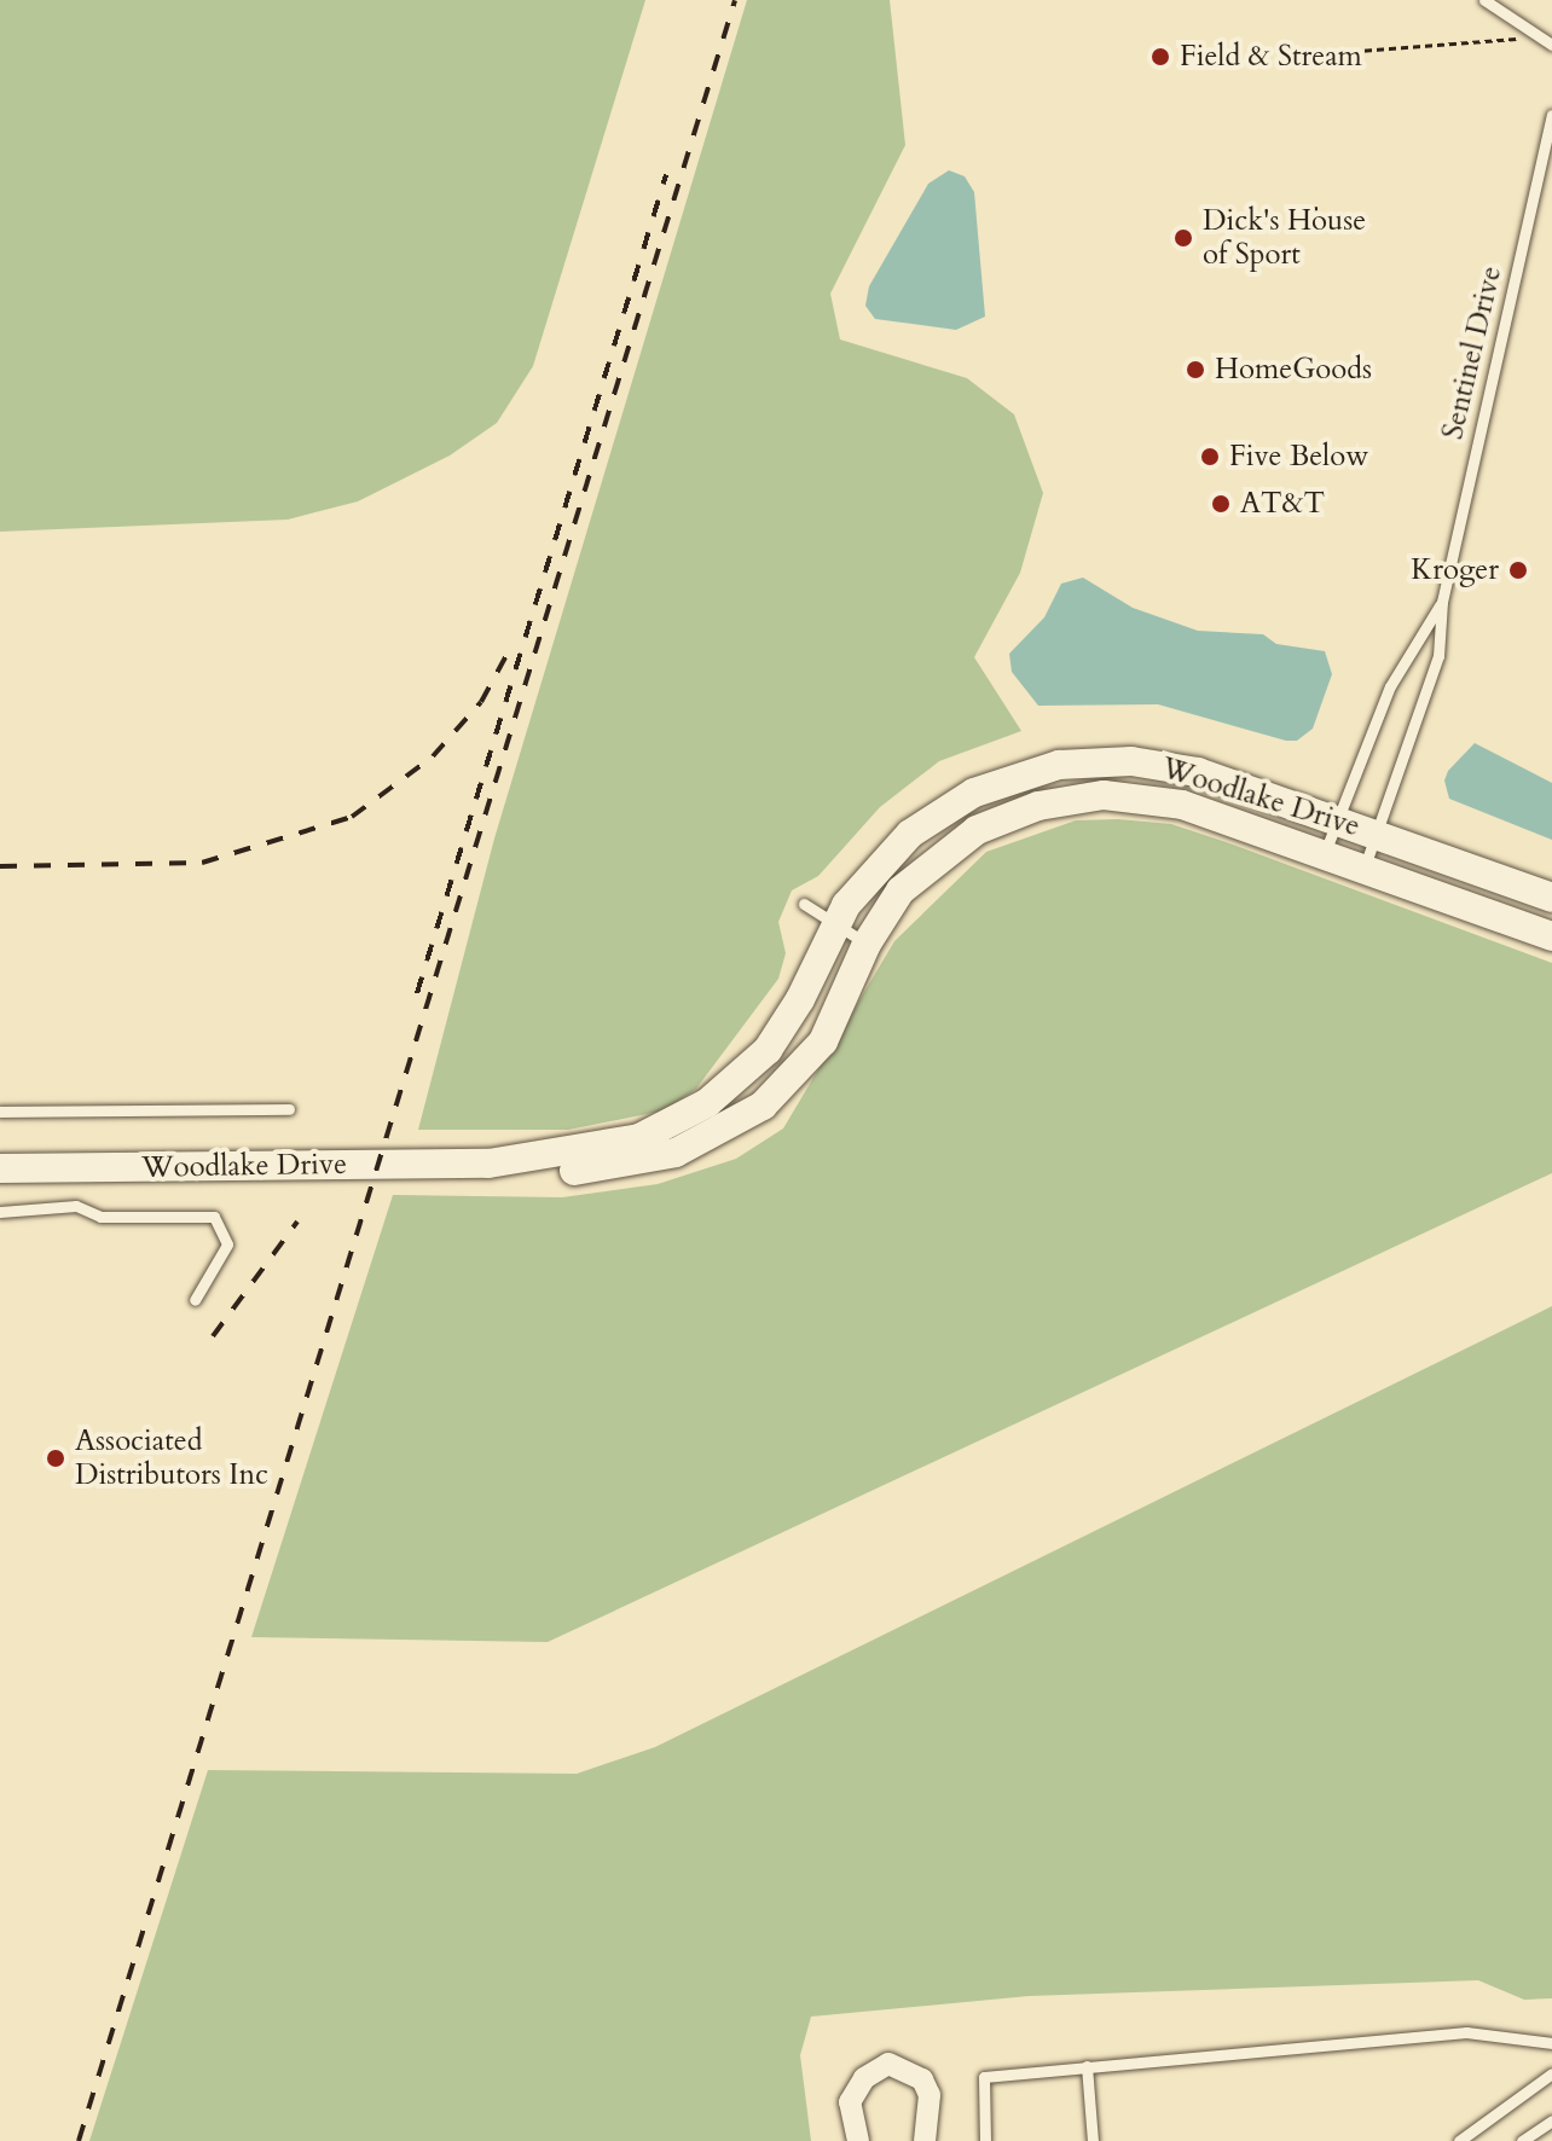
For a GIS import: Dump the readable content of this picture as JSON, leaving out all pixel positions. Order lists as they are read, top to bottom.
{
  "streets": {
    "street": ["Woodlake Drive"],
    "lane": ["Sentinel Drive"]
  },
  "crossings": [
    ["Sentinel Drive", "Woodlake Drive"]
  ],
  "places": [
    "Field & Stream",
    "Dick's House of Sport",
    "HomeGoods",
    "Five Below",
    "AT&T",
    "Kroger",
    "Associated Distributors Inc"
  ]
}
